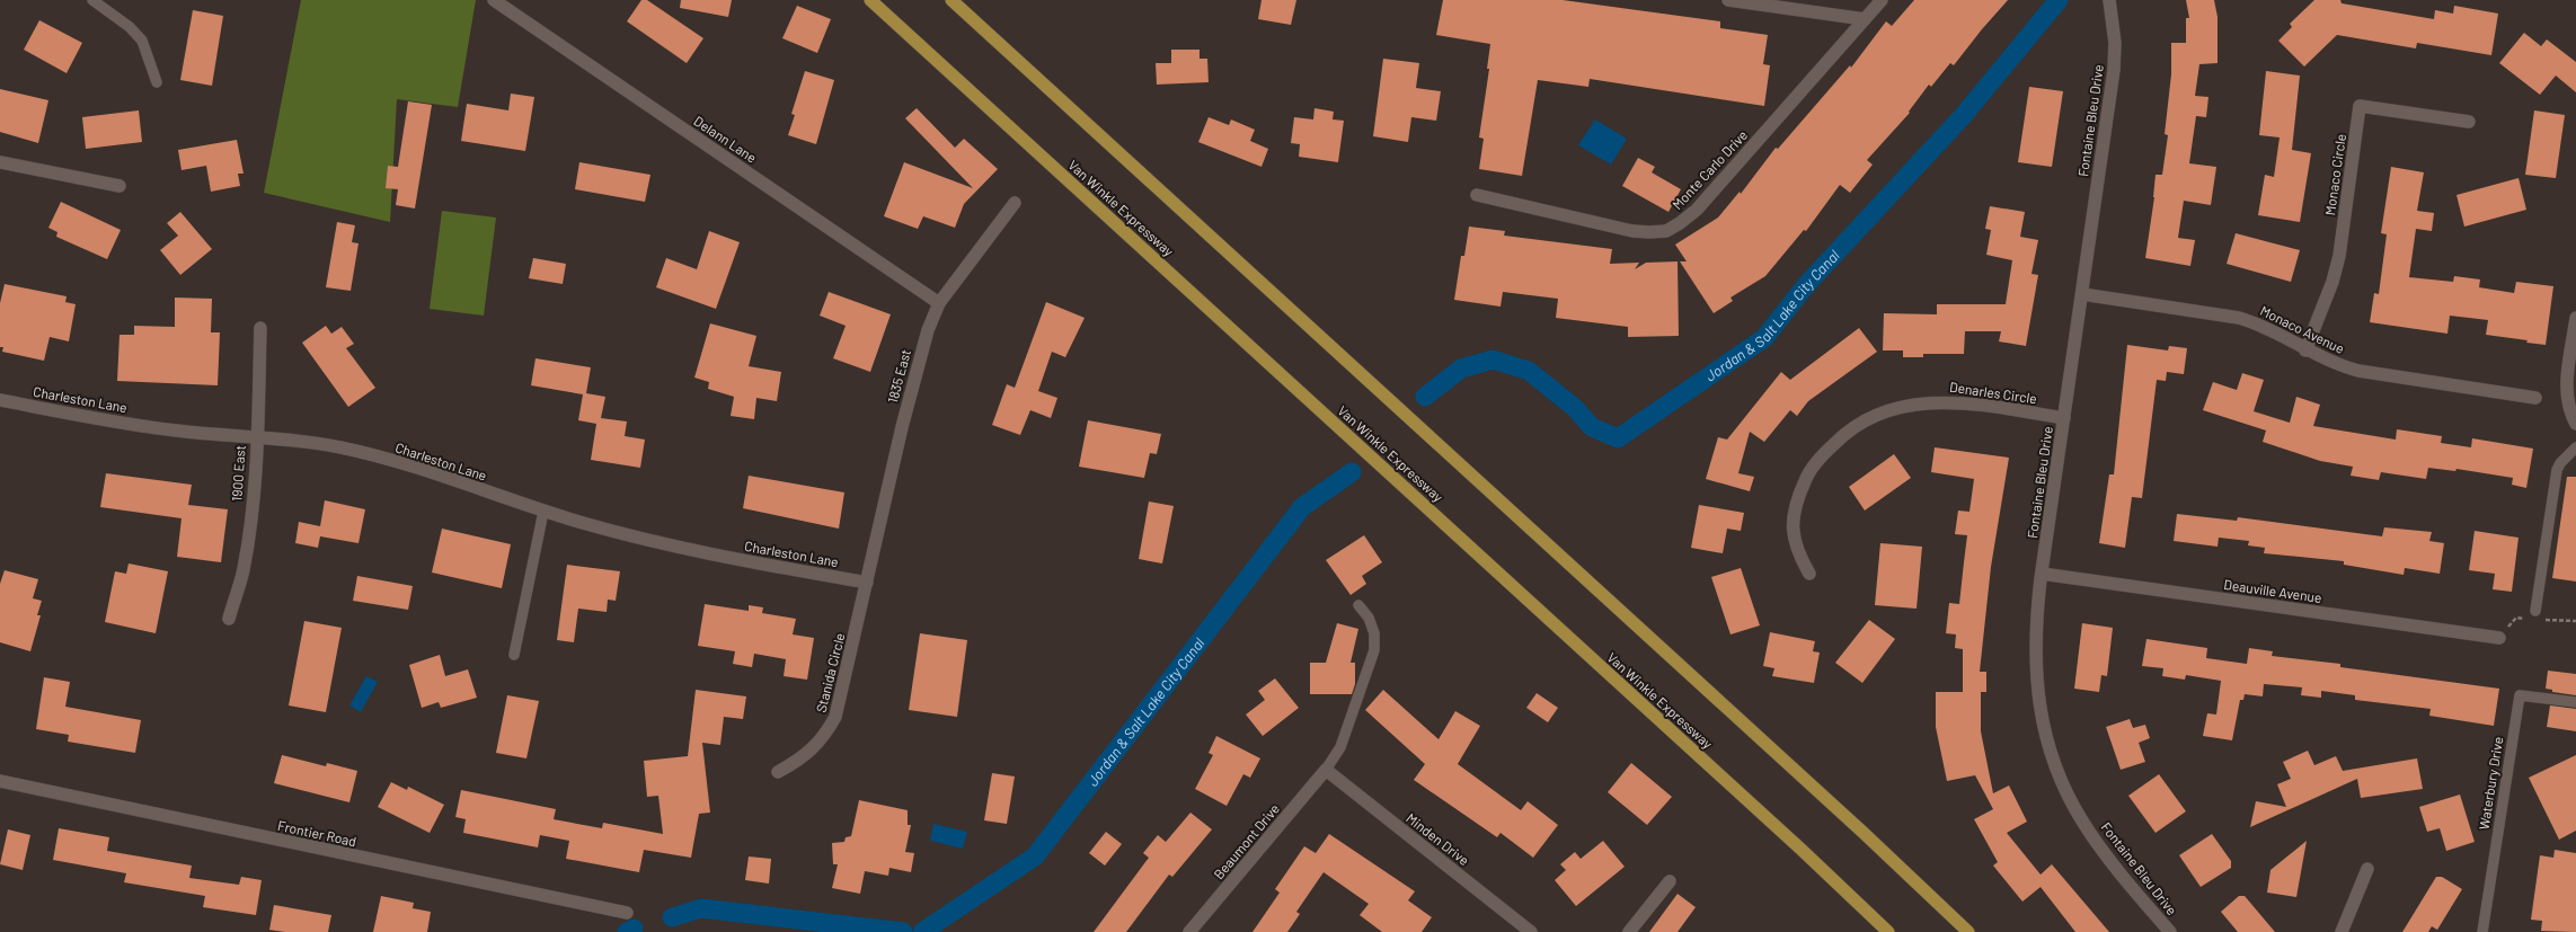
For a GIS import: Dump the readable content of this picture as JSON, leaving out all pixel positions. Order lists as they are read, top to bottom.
{
  "streets": {
    "main road": ["Van Winkle Expressway"],
    "street": [
      "Fontaine Bleu Drive",
      "Delann Lane",
      "Monte Carlo Drive",
      "Monaco Circle",
      "Monaco Avenue",
      "1835 East",
      "Denarles Circle",
      "Charleston Lane",
      "1900 East",
      "Deauville Avenue",
      "Stanida Circle",
      "Frontier Road",
      "Minden Drive",
      "Beaumont Drive"
    ],
    "lane": ["Waterbury Drive"]
  },
  "crossings": [
    ["Fontaine Bleu Drive", "Monaco Avenue"],
    ["Fontaine Bleu Drive", "Denarles Circle"],
    ["Fontaine Bleu Drive", "Deauville Avenue"],
    ["Delann Lane", "1835 East"],
    ["Monaco Circle", "Monaco Avenue"],
    ["1835 East", "Charleston Lane"],
    ["1835 East", "Stanida Circle"],
    ["Charleston Lane", "1900 East"],
    ["Charleston Lane", "Stanida Circle"],
    ["Minden Drive", "Beaumont Drive"]
  ],
  "water": ["Jordan & Salt Lake City Canal"]
}
